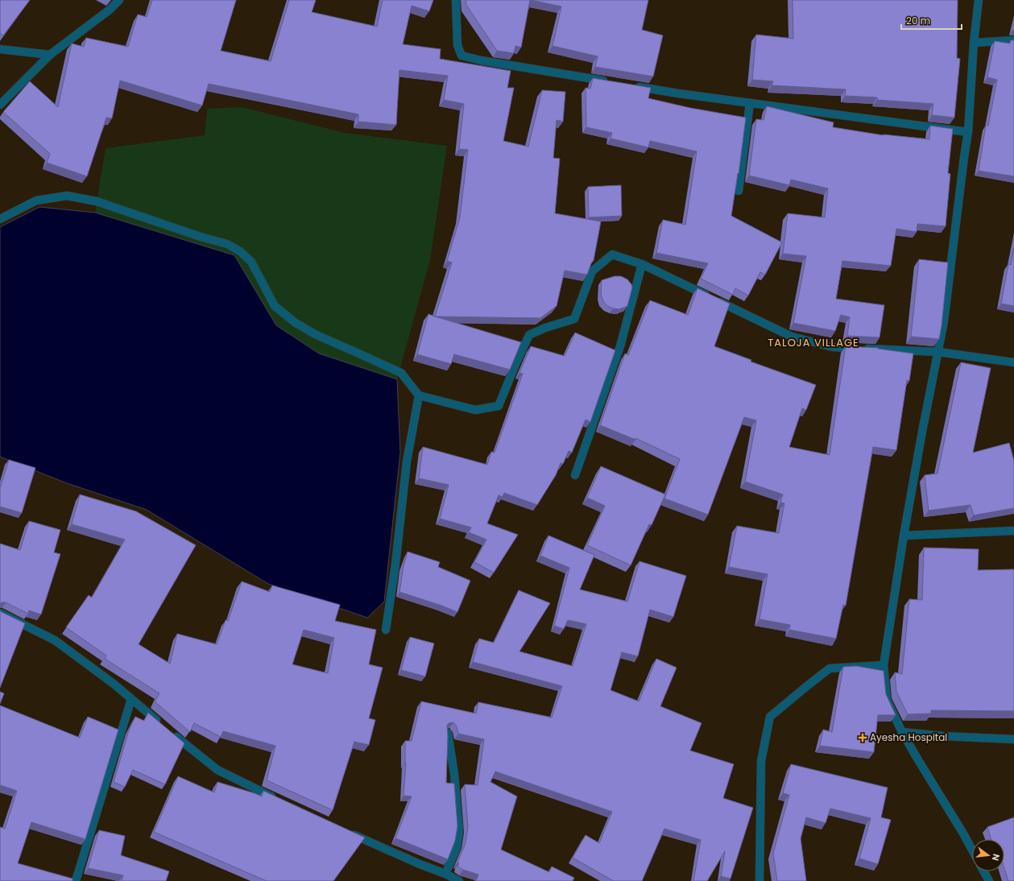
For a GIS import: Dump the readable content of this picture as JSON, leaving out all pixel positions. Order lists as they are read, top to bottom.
{
  "districts": ["TALOJA VILLAGE"],
  "places": {
    "health": ["Ayesha Hospital"]
  },
  "scale_bar": "20 m",
  "north": "right"
}
